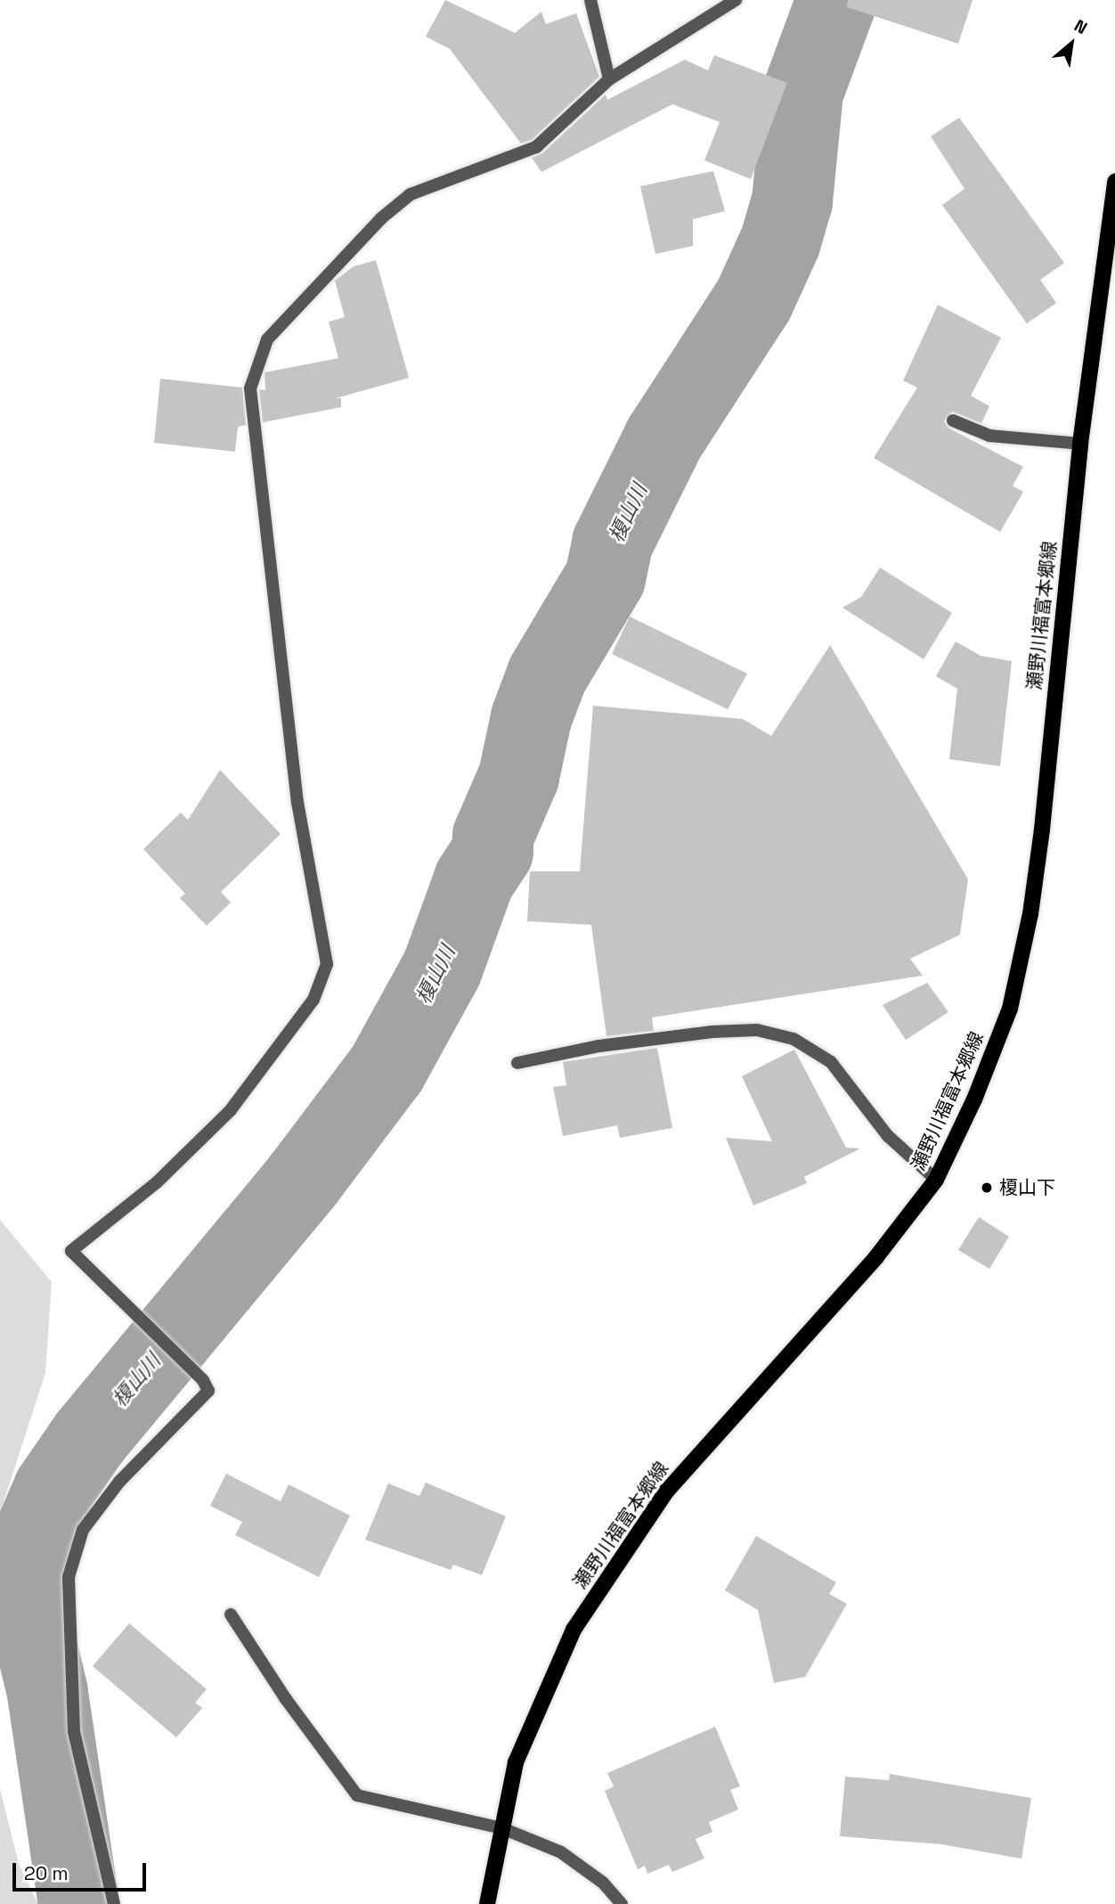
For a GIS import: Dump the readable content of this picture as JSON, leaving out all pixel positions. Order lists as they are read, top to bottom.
{
  "streets": {
    "main road": ["瀬野川福富本郷線"]
  },
  "water": ["榎山川"],
  "places": ["榎山下"],
  "scale_bar": "20 m",
  "north": "top right"
}
